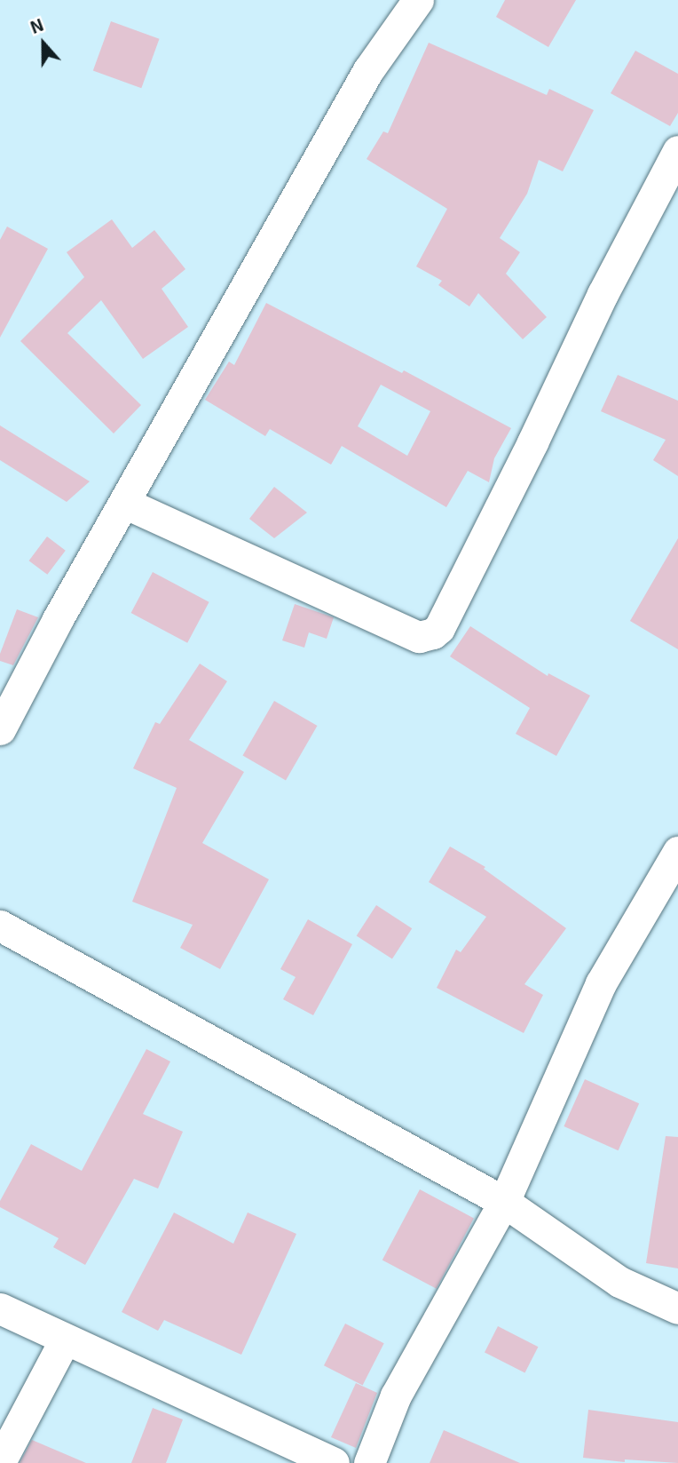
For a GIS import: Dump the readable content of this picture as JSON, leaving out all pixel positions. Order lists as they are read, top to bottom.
{
  "north": "top"
}
